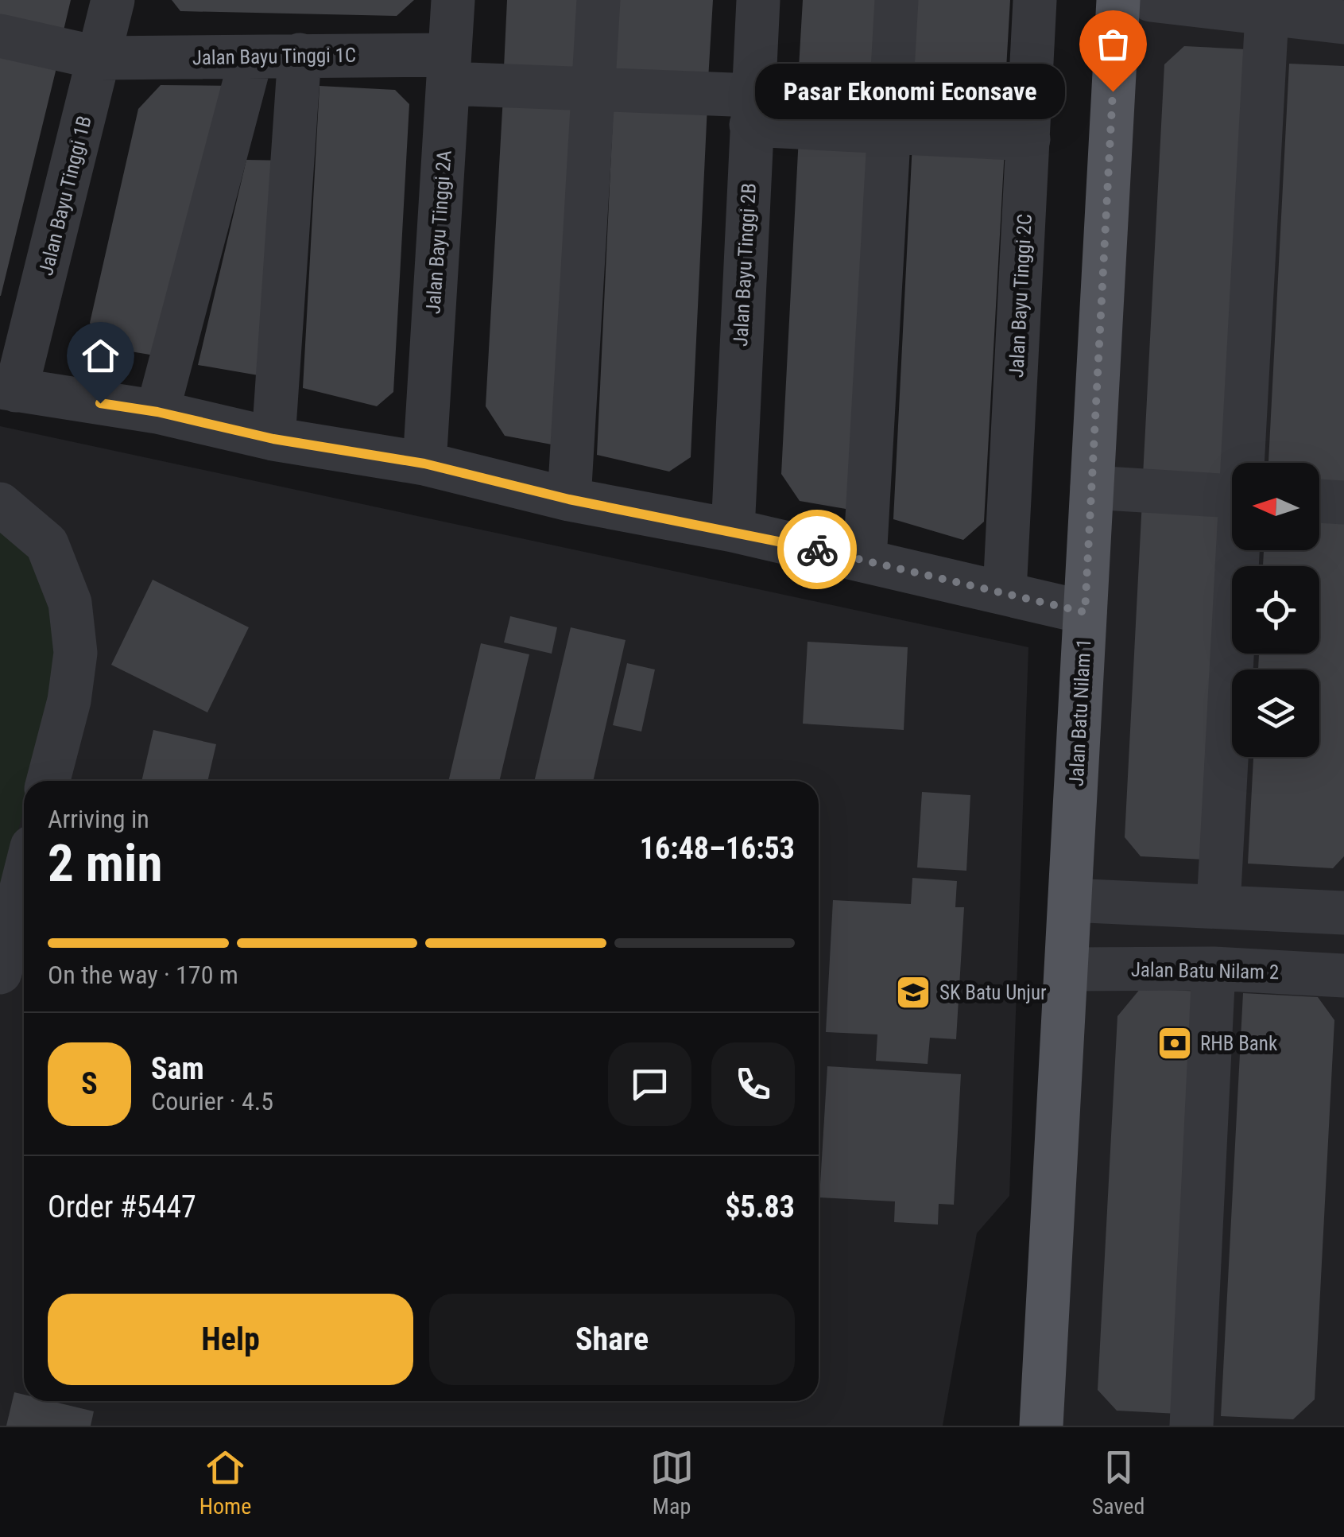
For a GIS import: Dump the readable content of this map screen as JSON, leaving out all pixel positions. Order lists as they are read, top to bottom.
{
  "streets": {
    "main road": ["Jalan Batu Nilam 1"],
    "street": [
      "Jalan Bayu Tinggi 1C",
      "Jalan Bayu Tinggi 1B",
      "Jalan Bayu Tinggi 2A",
      "Jalan Bayu Tinggi 2B",
      "Jalan Bayu Tinggi 2C",
      "Jalan Batu Nilam 2"
    ]
  },
  "crossings": [
    ["Jalan Bayu Tinggi 1C", "Jalan Bayu Tinggi 1B"],
    ["Jalan Bayu Tinggi 1C", "Jalan Bayu Tinggi 2A"],
    ["Jalan Bayu Tinggi 1C", "Jalan Bayu Tinggi 2B"],
    ["Jalan Bayu Tinggi 1C", "Jalan Bayu Tinggi 2C"],
    ["Jalan Batu Nilam 1", "Jalan Batu Nilam 2"]
  ],
  "places": {
    "other": ["Pasar Ekonomi Econsave"],
    "school or university": ["SK Batu Unjur"],
    "bank": ["RHB Bank"]
  },
  "north": "left",
  "page": {
    "bubble": "Pasar Ekonomi Econsave",
    "heading": ["2 min", "Arriving in", "16:48–16:53"],
    "panel": [
      "Sam",
      "Courier · 4.5",
      "Order #5447",
      "$5.83"
    ],
    "bar": "On the way · 170 m",
    "round": "S",
    "buttons": ["Help", "Share"],
    "tabs": ["Home", "Map", "Saved"]
  }
}
